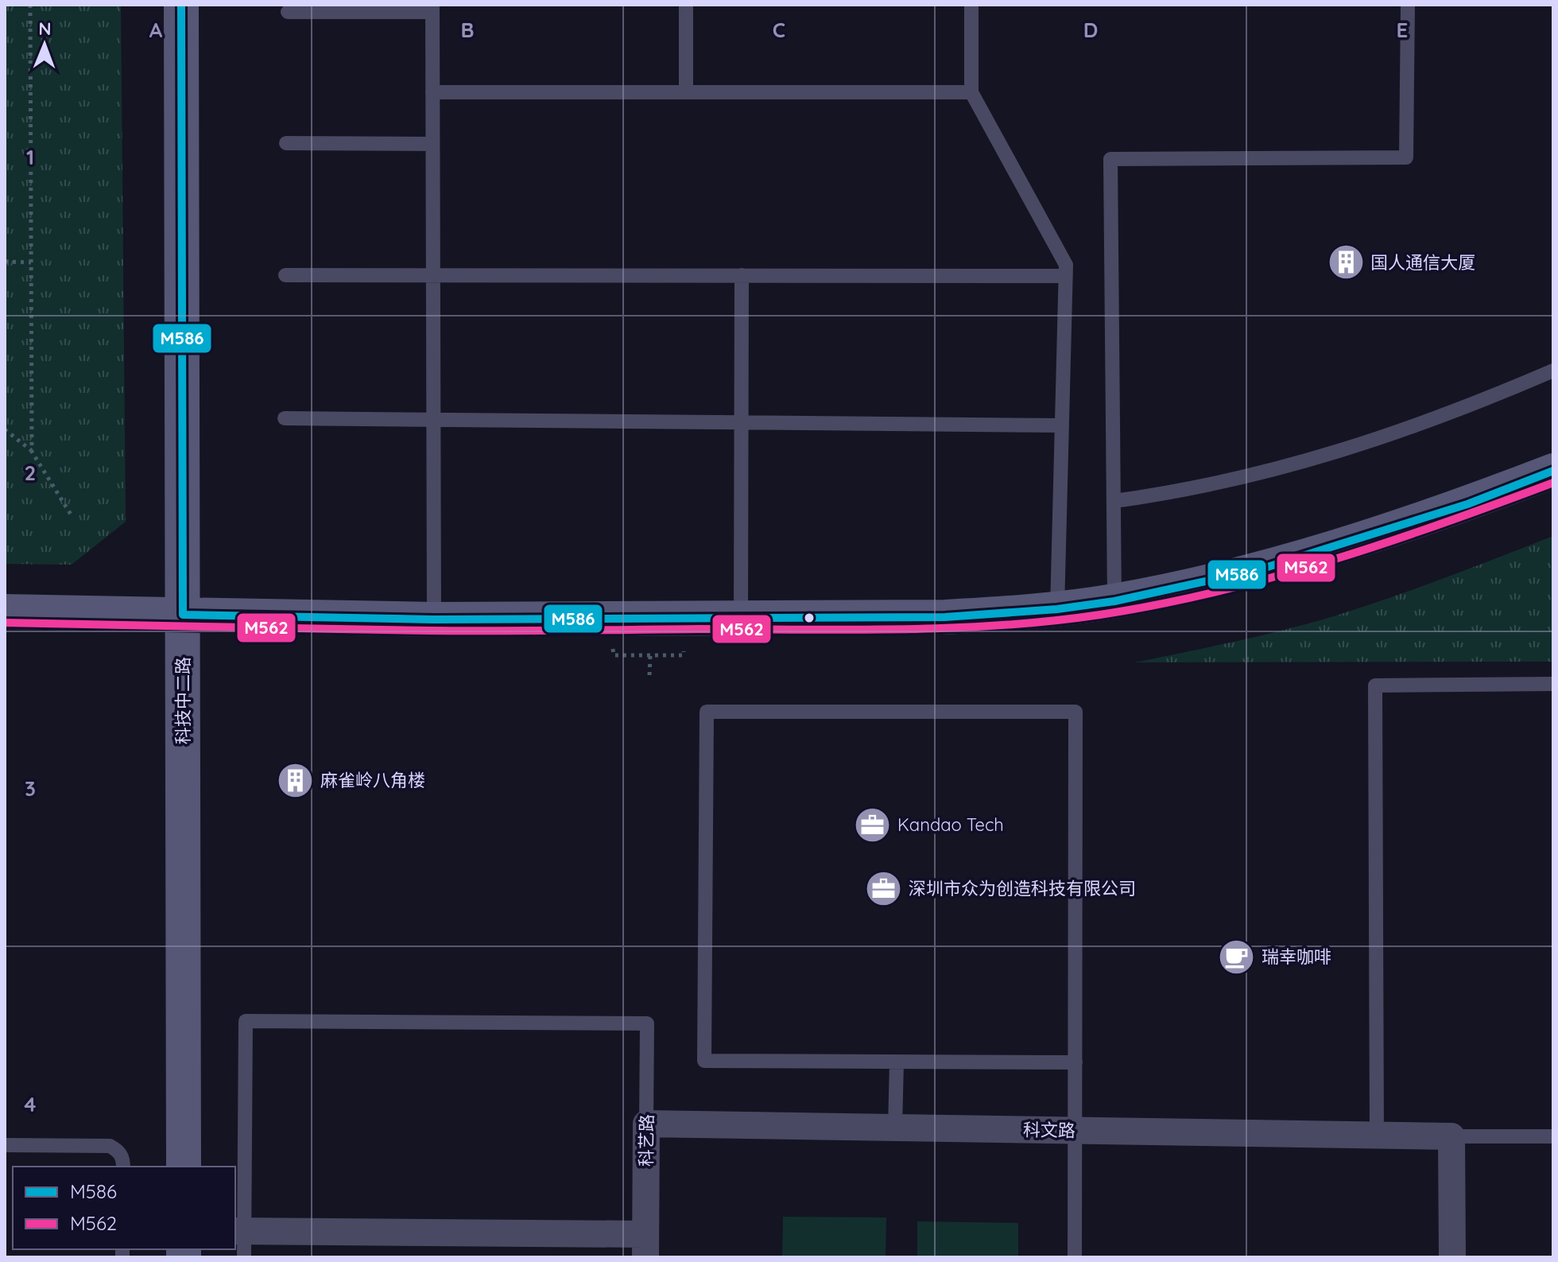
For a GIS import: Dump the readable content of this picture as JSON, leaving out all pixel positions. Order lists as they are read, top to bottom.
{
  "streets": {
    "main road": ["科技中二路"],
    "street": ["科文路", "科艺路"]
  },
  "crossings": [
    ["科文路", "科艺路"]
  ],
  "places": {
    "building": ["国人通信大厦", "麻雀岭八角楼"],
    "office": ["Kandao Tech", "深圳市众为创造科技有限公司"],
    "cafe": ["瑞幸咖啡"]
  },
  "lines": ["transit line M586", "transit line M562"],
  "legend": ["M586", "M562"],
  "north": "top",
  "grid": {
    "columns": [
      "A",
      "B",
      "C",
      "D",
      "E"
    ],
    "rows": [
      "1",
      "2",
      "3",
      "4"
    ]
  }
}
